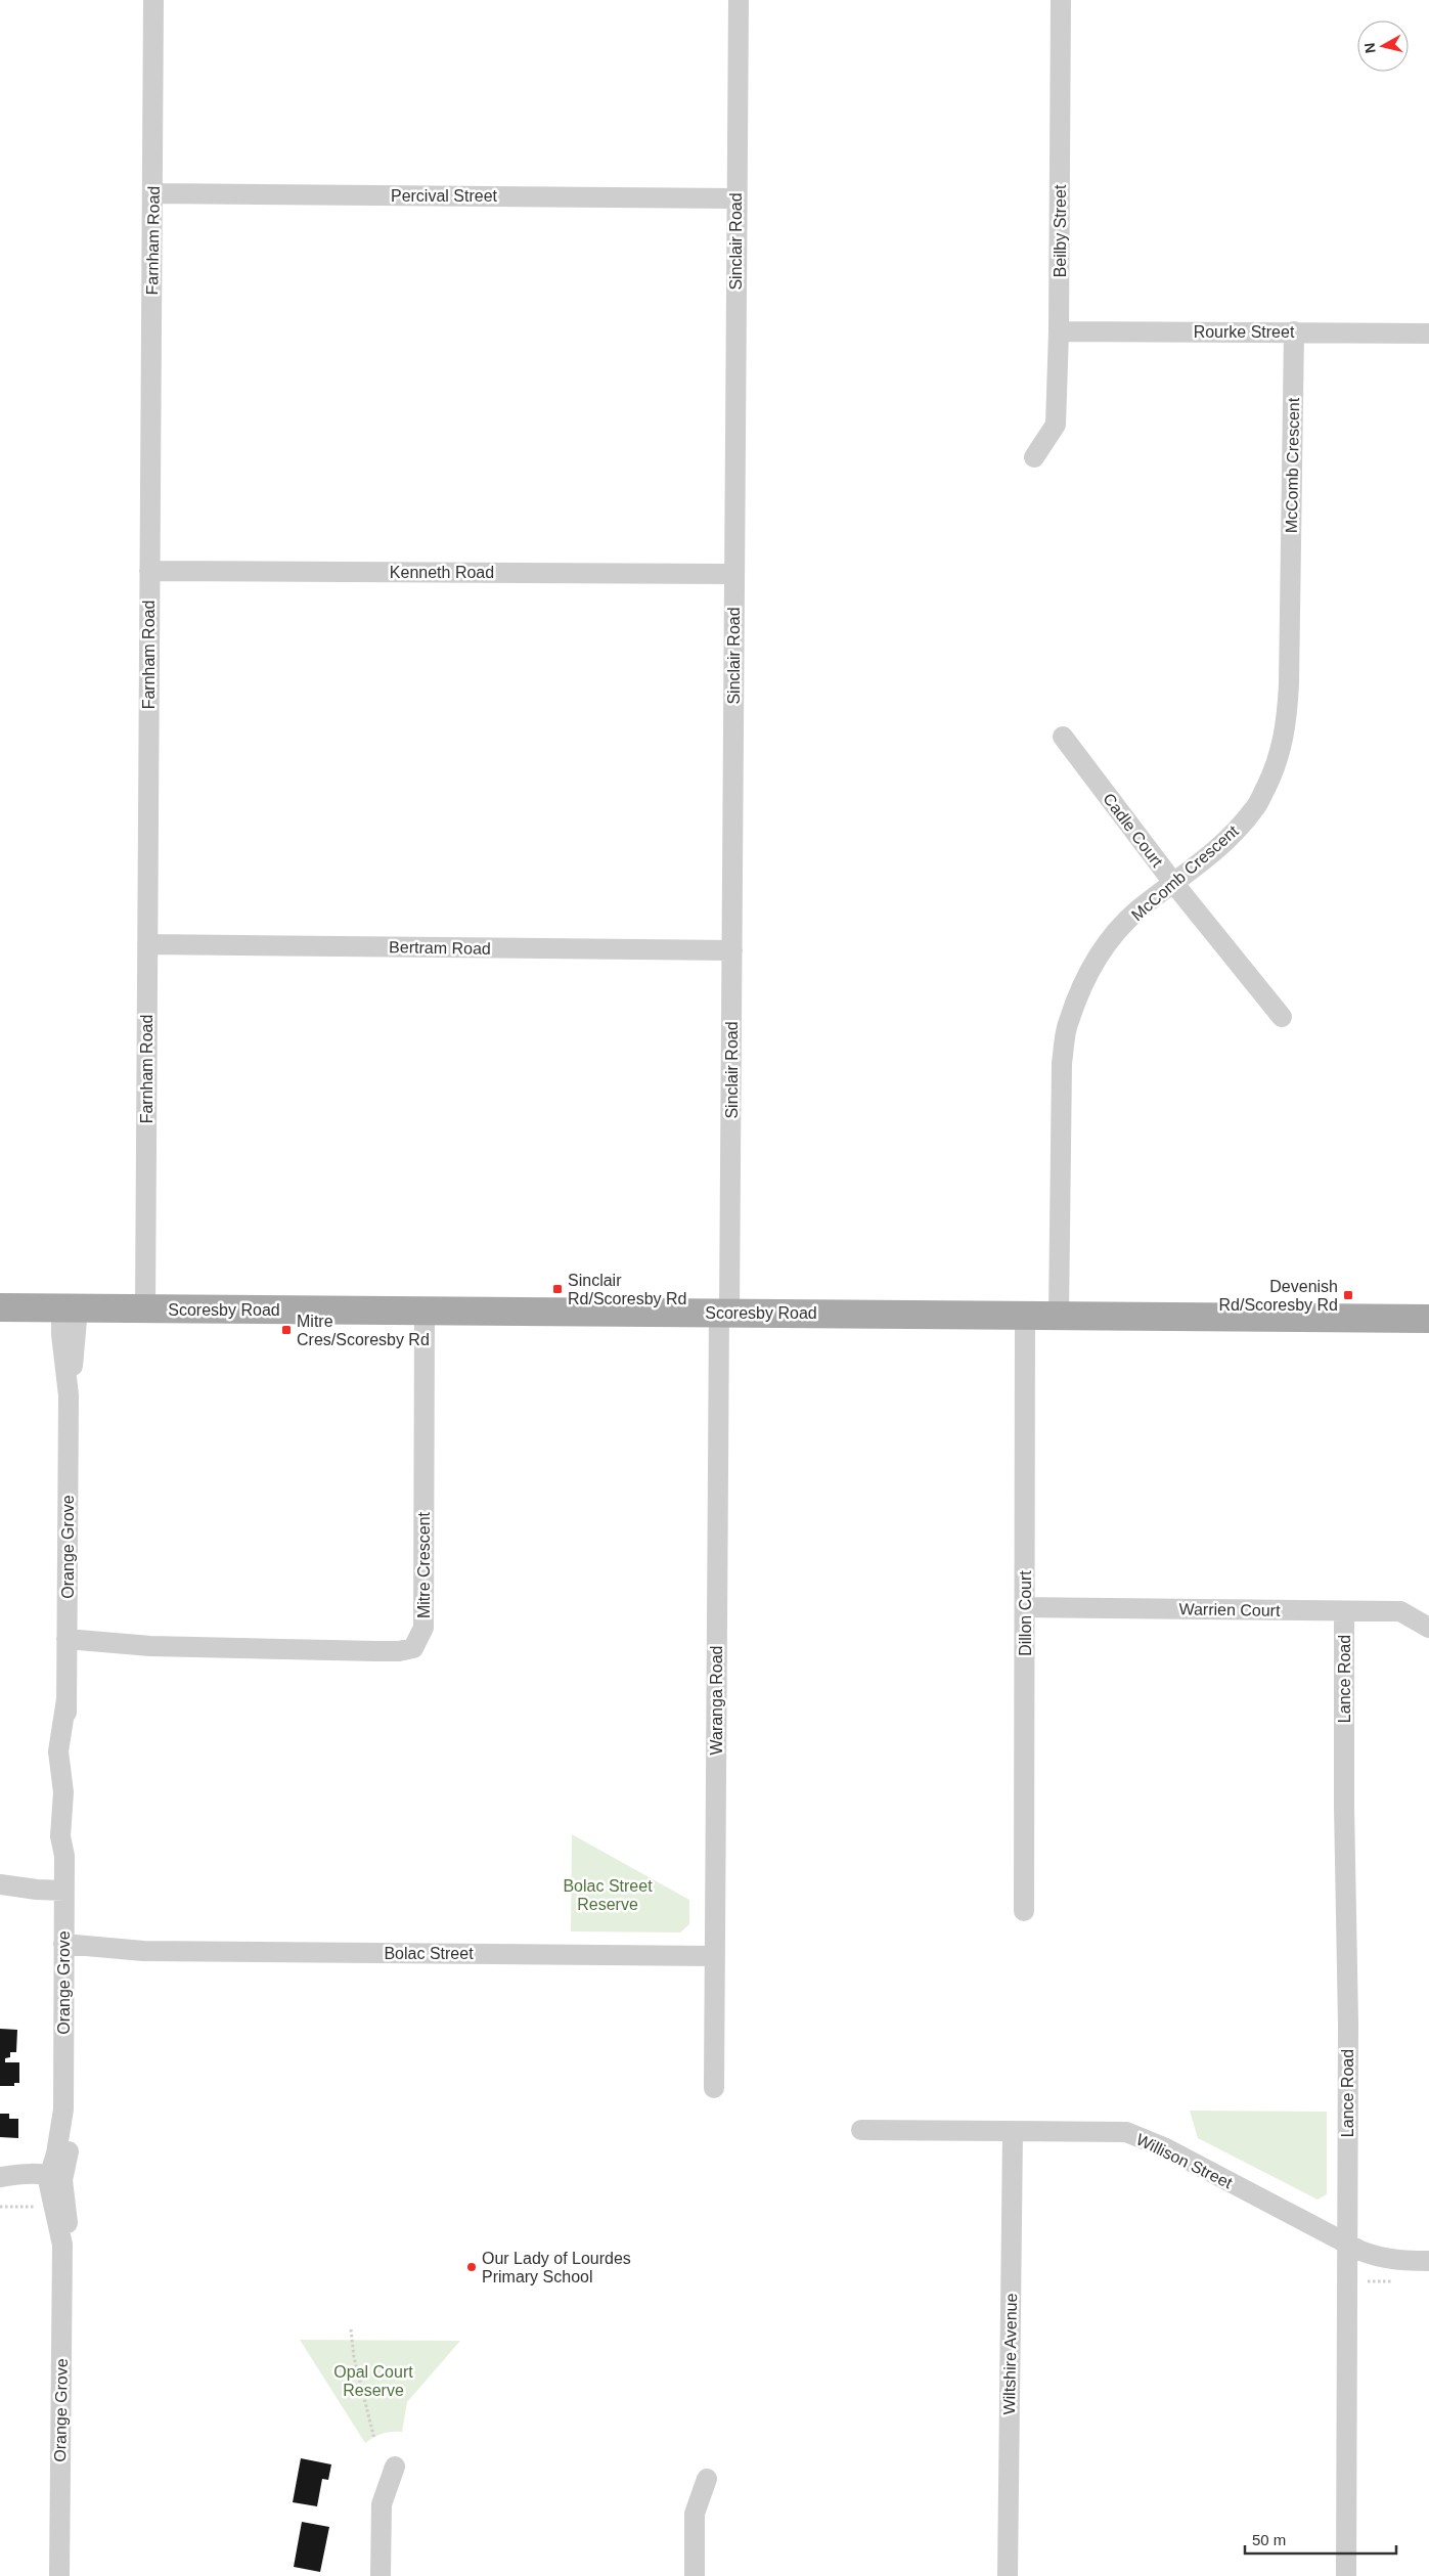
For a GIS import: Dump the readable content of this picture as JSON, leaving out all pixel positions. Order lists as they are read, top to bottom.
{
  "streets": {
    "main road": ["Scoresby Road"],
    "street": [
      "Percival Street",
      "Beilby Street",
      "Farnham Road",
      "Sinclair Road",
      "Rourke Street",
      "McComb Crescent",
      "Kenneth Road",
      "Cadle Court",
      "Bertram Road",
      "Orange Grove",
      "Mitre Crescent",
      "Warrien Court",
      "Dillon Court",
      "Lance Road",
      "Waranga Road",
      "Bolac Street",
      "Willison Street",
      "Wiltshire Avenue"
    ]
  },
  "crossings": [
    ["Percival Street", "Farnham Road"],
    ["Percival Street", "Sinclair Road"],
    ["Beilby Street", "Rourke Street"],
    ["Farnham Road", "Kenneth Road"],
    ["Farnham Road", "Bertram Road"],
    ["Farnham Road", "Scoresby Road"],
    ["Sinclair Road", "Kenneth Road"],
    ["Sinclair Road", "Bertram Road"],
    ["Sinclair Road", "Scoresby Road"],
    ["Sinclair Road", "Waranga Road"],
    ["Rourke Street", "McComb Crescent"],
    ["McComb Crescent", "Cadle Court"],
    ["McComb Crescent", "Scoresby Road"],
    ["Scoresby Road", "Orange Grove"],
    ["Scoresby Road", "Mitre Crescent"],
    ["Scoresby Road", "Dillon Court"],
    ["Scoresby Road", "Waranga Road"],
    ["Orange Grove", "Mitre Crescent"],
    ["Orange Grove", "Bolac Street"],
    ["Warrien Court", "Dillon Court"],
    ["Warrien Court", "Lance Road"],
    ["Lance Road", "Willison Street"],
    ["Waranga Road", "Bolac Street"],
    ["Willison Street", "Wiltshire Avenue"]
  ],
  "parks": ["Bolac Street Reserve", "Opal Court Reserve"],
  "places": {
    "transit": ["Sinclair Rd/Scoresby Rd", "Devenish Rd/Scoresby Rd", "Mitre Cres/Scoresby Rd"],
    "other": ["Our Lady of Lourdes Primary School"]
  },
  "scale_bar": "50 m",
  "north": "left"
}
